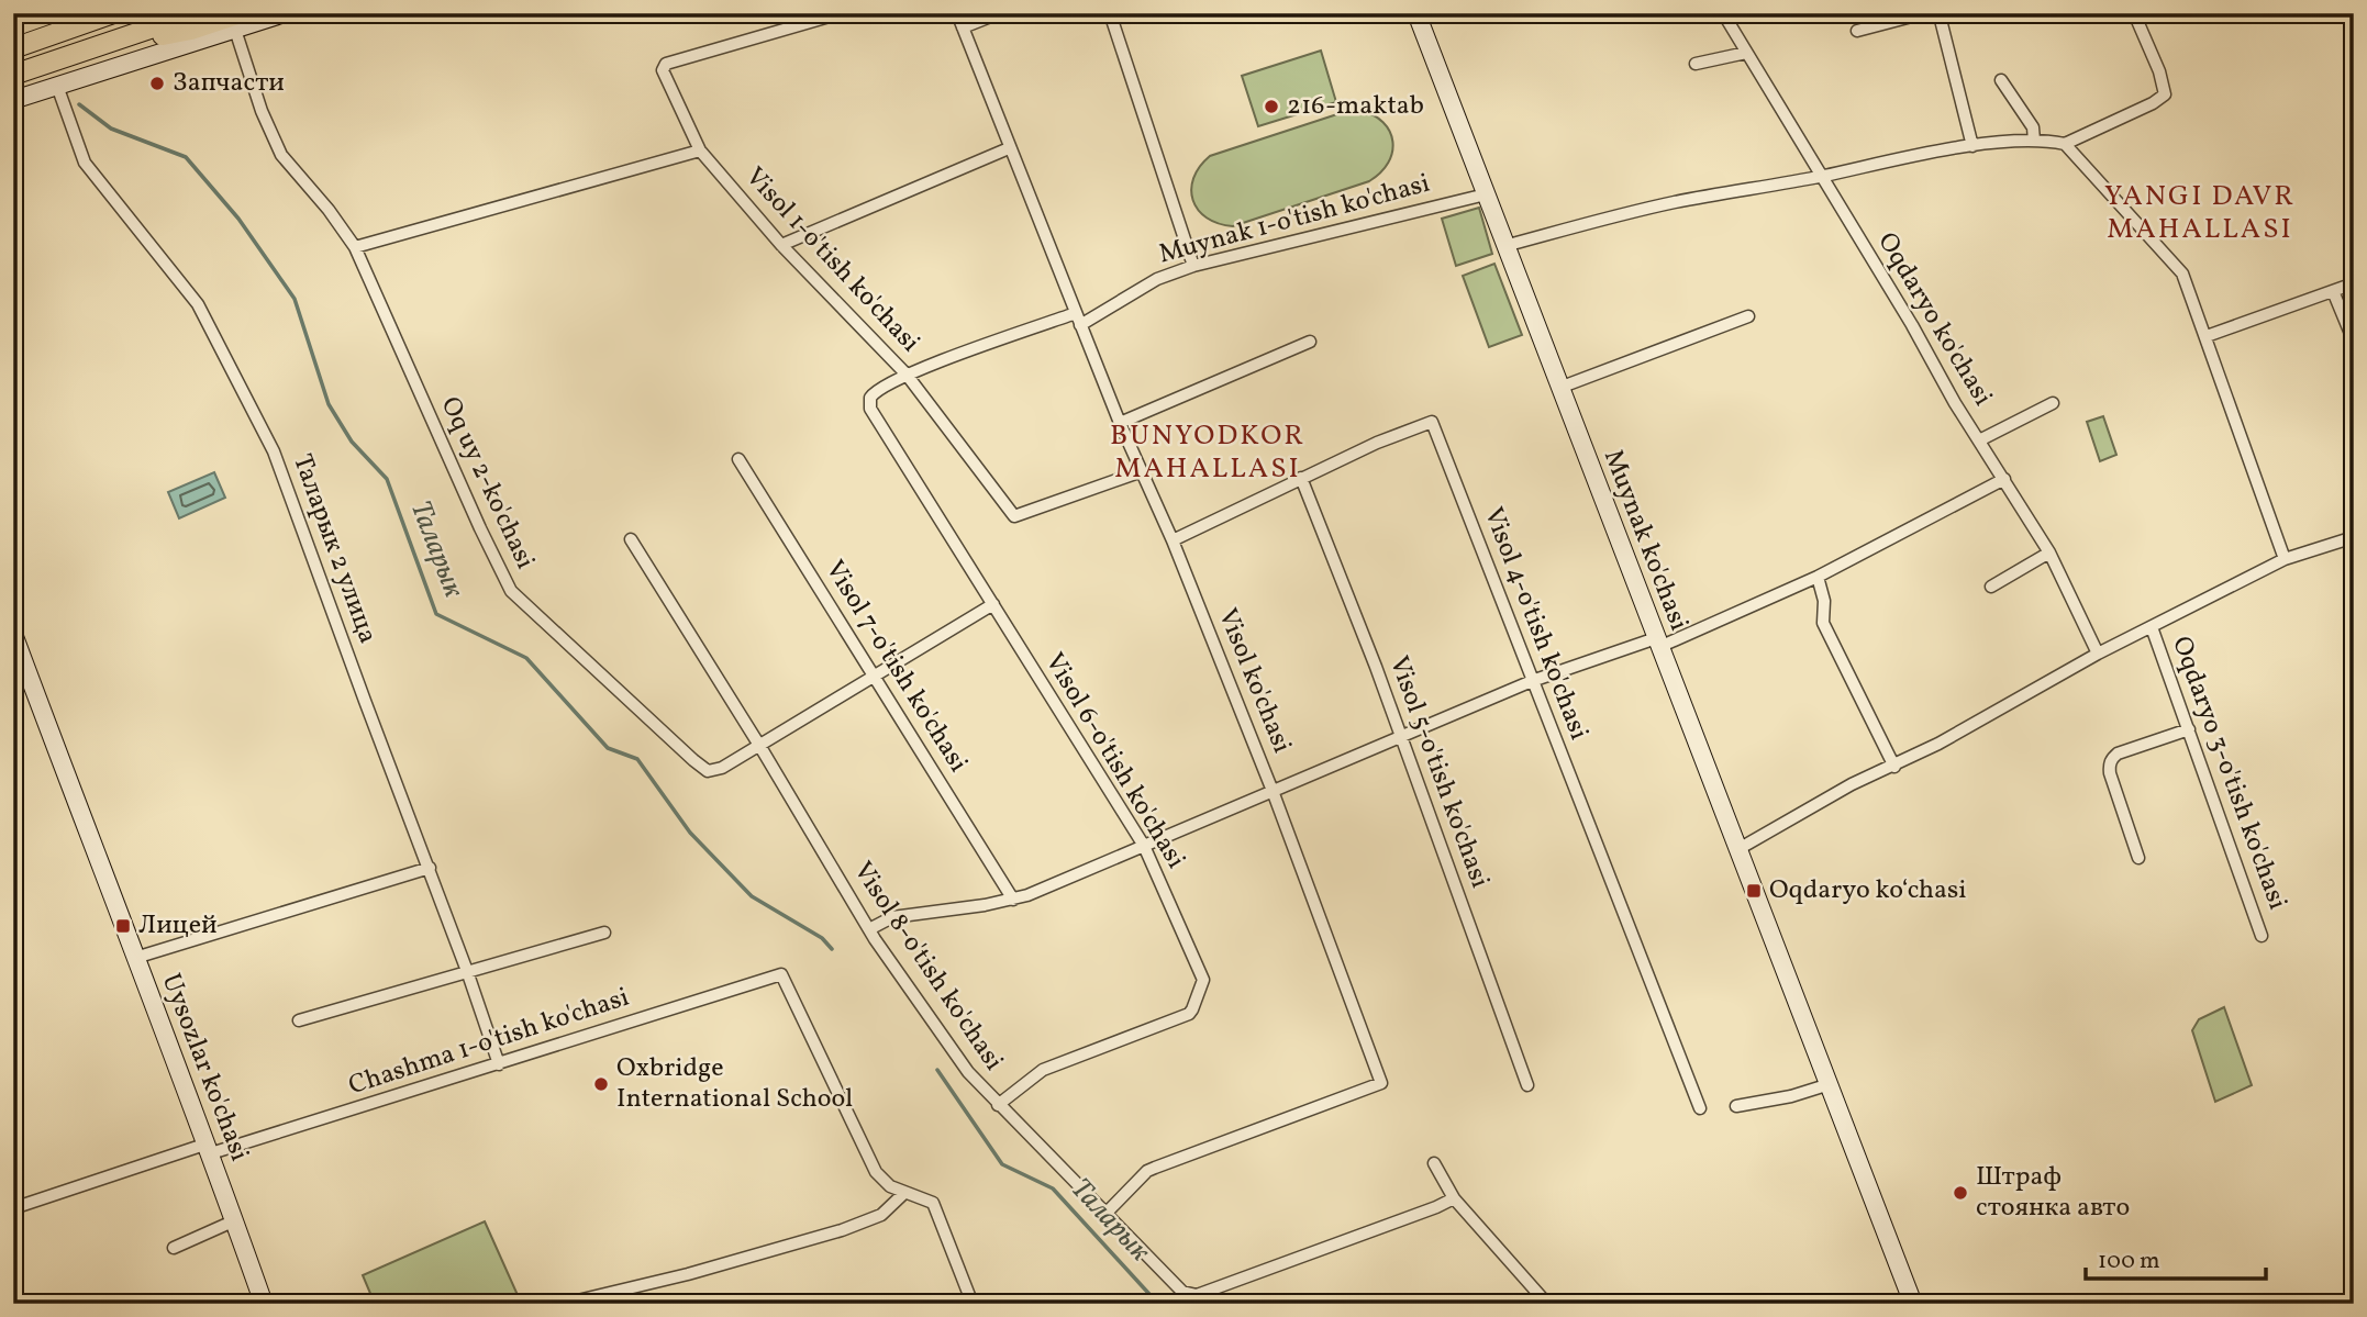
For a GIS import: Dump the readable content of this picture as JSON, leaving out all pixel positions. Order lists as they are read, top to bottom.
{
  "streets": {
    "street": [
      "Muynak 1-o'tish ko'chasi",
      "Visol 1-o'tish ko'chasi",
      "Oqdaryo ko'chasi",
      "Oq uy 2-ko'chasi",
      "Muynak ko'chasi",
      "Таларык 2 улица",
      "Visol 4-o'tish ko'chasi",
      "Visol 7-o'tish ko'chasi",
      "Visol ko'chasi",
      "Visol 6-o'tish ko'chasi",
      "Visol 5-o'tish ko'chasi",
      "Oqdaryo 3-o'tish ko'chasi",
      "Visol 8-o'tish ko'chasi",
      "Chashma 1-o'tish ko'chasi",
      "Uysozlar ko'chasi"
    ]
  },
  "crossings": [
    ["Muynak 1-o'tish ko'chasi", "Muynak ko'chasi"],
    ["Muynak 1-o'tish ko'chasi", "Visol ko'chasi"],
    ["Visol 1-o'tish ko'chasi", "Visol ko'chasi"],
    ["Visol 1-o'tish ko'chasi", "Visol 6-o'tish ko'chasi"],
    ["Oq uy 2-ko'chasi", "Visol 7-o'tish ko'chasi"],
    ["Oq uy 2-ko'chasi", "Visol 6-o'tish ko'chasi"],
    ["Oq uy 2-ko'chasi", "Visol 8-o'tish ko'chasi"],
    ["Таларык 2 улица", "Chashma 1-o'tish ko'chasi"],
    ["Visol 4-o'tish ko'chasi", "Visol ko'chasi"],
    ["Visol 4-o'tish ko'chasi", "Visol 5-o'tish ko'chasi"],
    ["Visol ko'chasi", "Visol 8-o'tish ko'chasi"],
    ["Visol 6-o'tish ko'chasi", "Visol 8-o'tish ko'chasi"],
    ["Chashma 1-o'tish ko'chasi", "Uysozlar ko'chasi"]
  ],
  "districts": ["YANGI DAVR MAHALLASI", "BUNYODKOR MAHALLASI"],
  "water": ["Таларык"],
  "places": {
    "other": [
      "Запчасти",
      "216-maktab",
      "Oxbridge International School",
      "Штраф стоянка авто"
    ],
    "transit": ["Oqdaryo koʻchasi", "Лицей"]
  },
  "scale_bar": "100 m"
}
